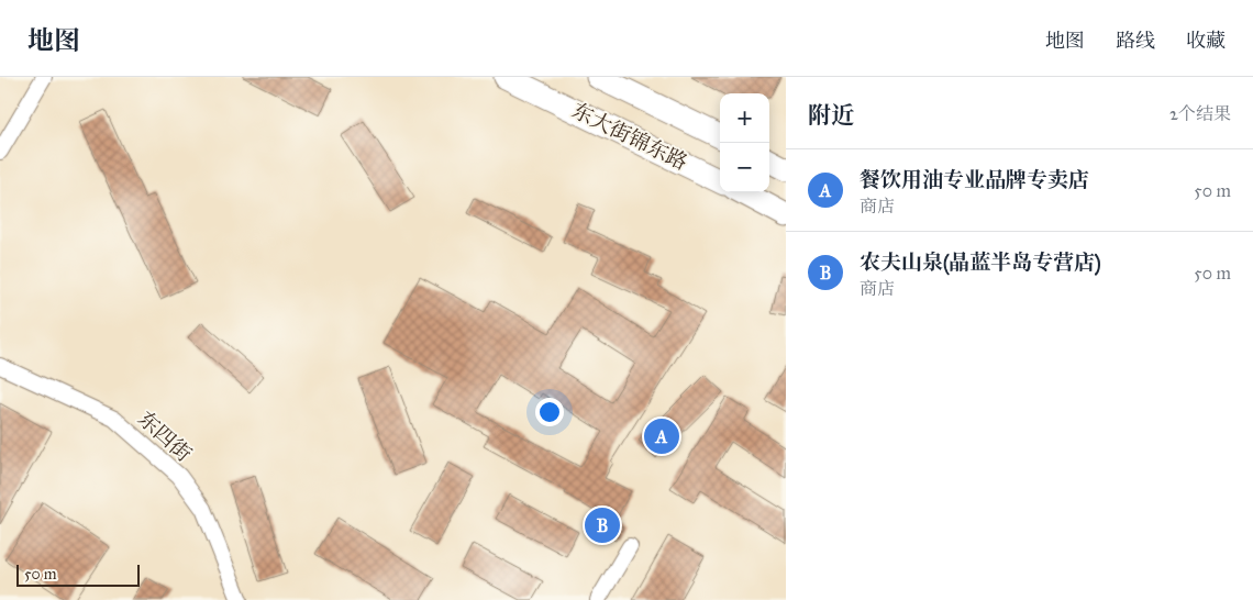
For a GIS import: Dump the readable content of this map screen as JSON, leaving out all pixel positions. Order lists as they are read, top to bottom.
{
  "streets": {
    "main road": ["东大街锦东路"],
    "street": ["东四街"]
  },
  "scale_bar": "50 m",
  "page": {
    "header": "地图",
    "nav": ["地图", "路线", "收藏"],
    "heading": ["附近", "2个结果"],
    "map_buttons": ["+", "−"],
    "list": [
      {
        "mark": "A",
        "name": "餐饮用油专业品牌专卖店",
        "note": "商店",
        "value": "50 m"
      },
      {
        "mark": "B",
        "name": "农夫山泉(晶蓝半岛专营店)",
        "note": "商店",
        "value": "50 m"
      }
    ],
    "pins": ["A", "B"],
    "scale": "50 m"
  }
}
